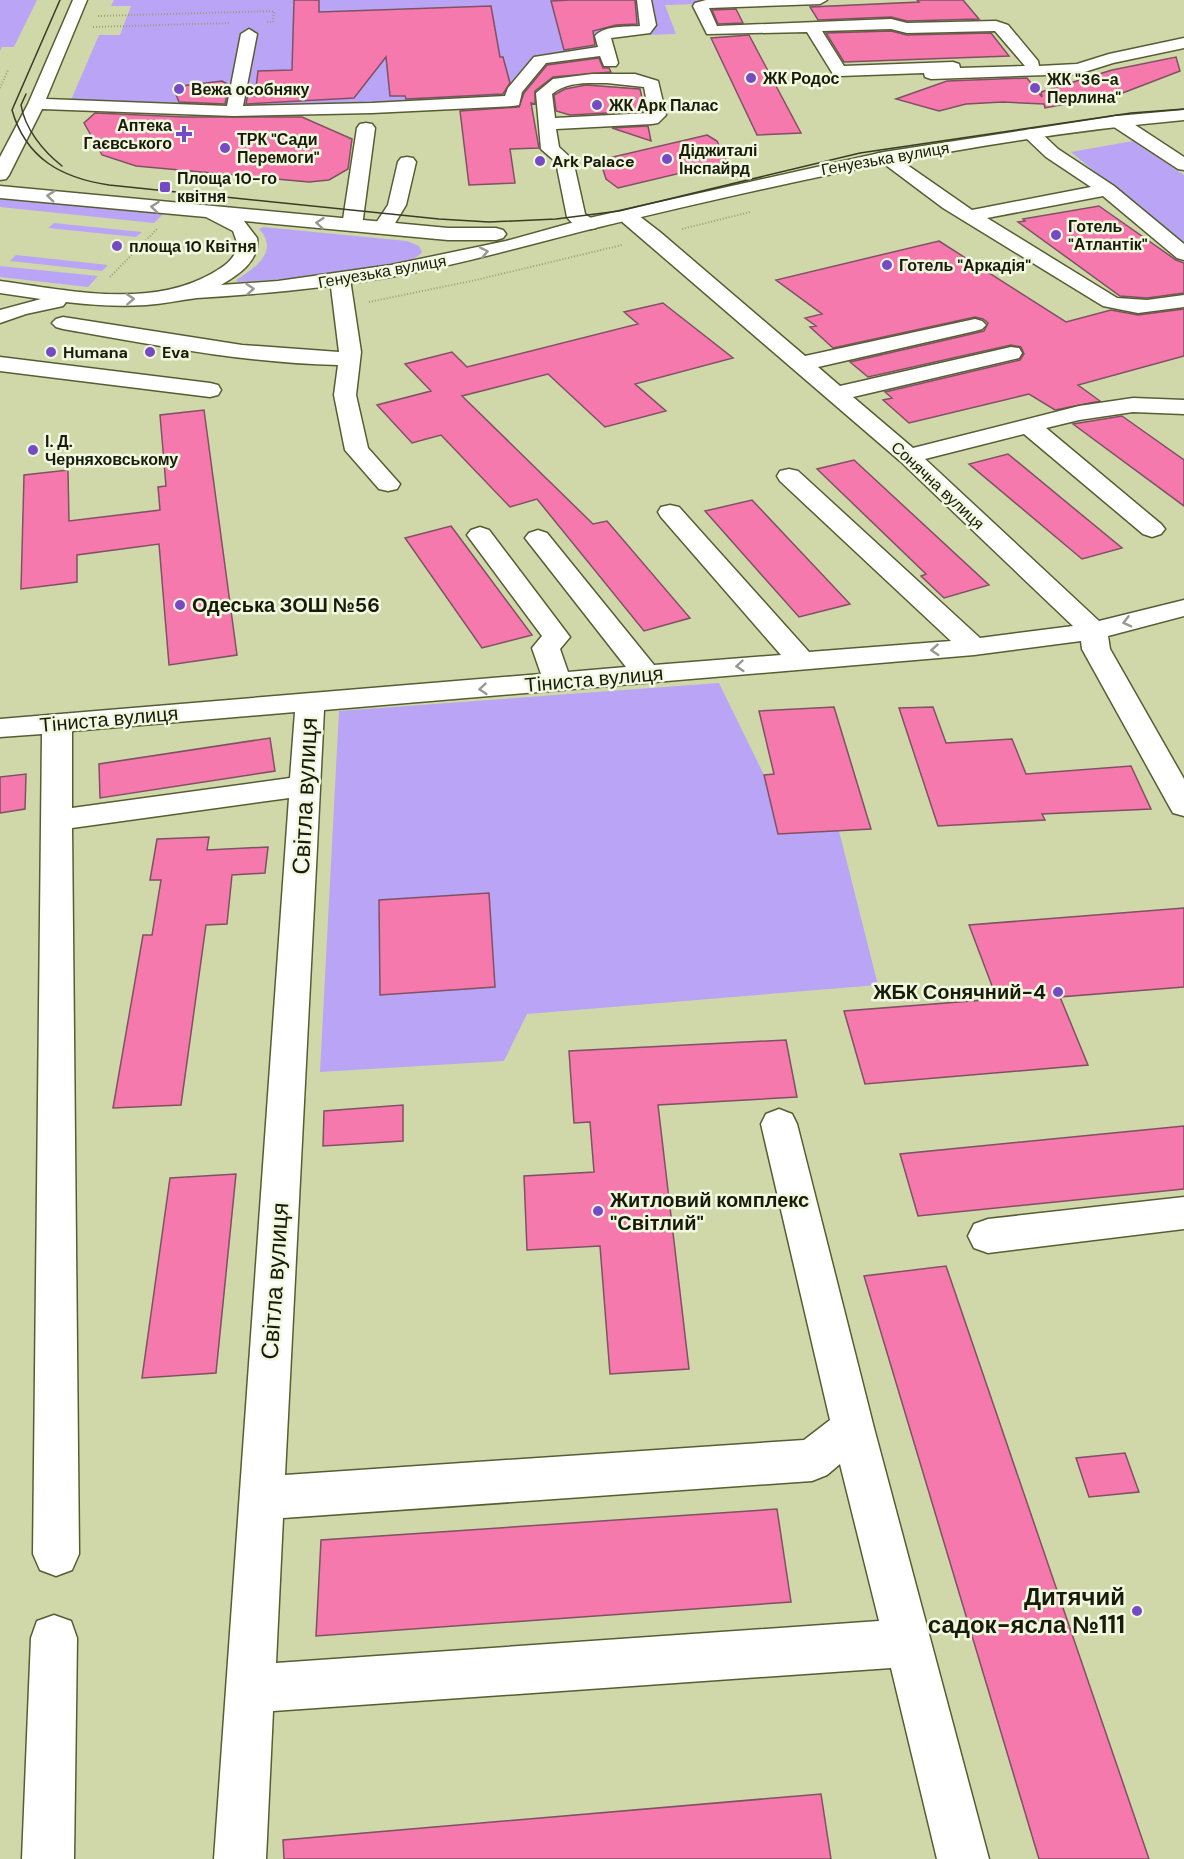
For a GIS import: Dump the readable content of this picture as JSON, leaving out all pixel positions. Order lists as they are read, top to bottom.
{
  "streets": {
    "street": [
      "Генуезька вулиця",
      "Сонячна вулиця",
      "Тіниста вулиця",
      "Світла вулиця"
    ]
  },
  "crossings": [
    ["Генуезька вулиця", "Сонячна вулиця"],
    ["Сонячна вулиця", "Тіниста вулиця"],
    ["Тіниста вулиця", "Світла вулиця"]
  ],
  "places": {
    "other": [
      "ЖК Родос",
      "ЖК \"36-а Перлина\"",
      "Вежа особняку",
      "ЖК Арк Палас",
      "ТРК \"Сади Перемоги\"",
      "Діджиталі Інспайрд",
      "Ark Palace",
      "Готель \"Атлантік\"",
      "площа 10 Квітня",
      "Готель \"Аркадія\"",
      "Humana",
      "Eva",
      "І. Д. Черняховському",
      "Одеська ЗОШ №56",
      "ЖБК Сонячний-4",
      "Житловий комплекс \"Світлий\"",
      "Дитячий садок-ясла №111"
    ],
    "health": ["Аптека Гаєвського"],
    "transit": ["Площа 10-го квітня"]
  }
}
